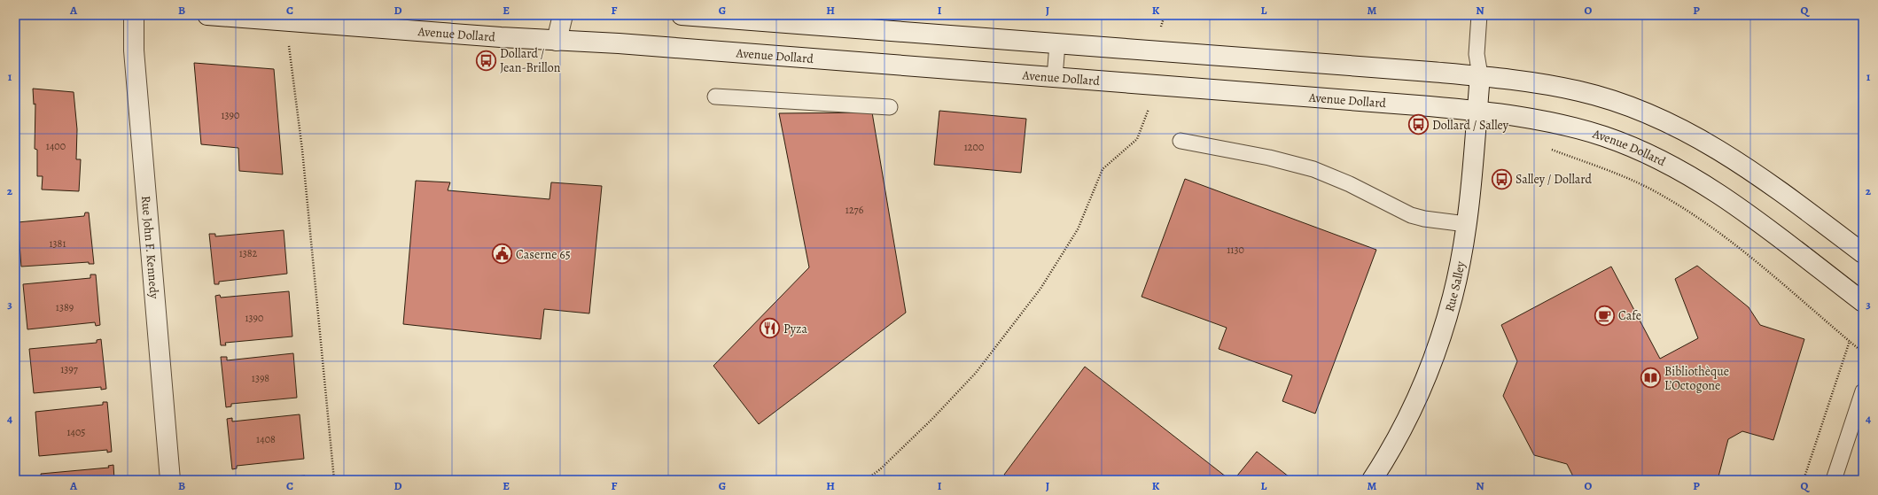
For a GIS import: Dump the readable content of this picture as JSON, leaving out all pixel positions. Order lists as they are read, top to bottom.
{
  "streets": {
    "main road": ["Avenue Dollard", "Rue John F. Kennedy", "Rue Salley"]
  },
  "crossings": [
    ["Avenue Dollard", "Rue Salley"]
  ],
  "places": {
    "bus stop": ["Dollard / Jean-Brillon", "Dollard / Salley", "Salley / Dollard"],
    "public building": ["Caserne 65"],
    "cafe": ["Cafe"],
    "restaurant": ["Pyza"],
    "library": ["Bibliothèque L’Octogone"]
  },
  "house_numbers": [
    "1390",
    "1400",
    "1200",
    "1276",
    "1381",
    "1130",
    "1382",
    "1389",
    "1390",
    "1397",
    "1398",
    "1405",
    "1408"
  ],
  "grid": {
    "columns": [
      "A",
      "B",
      "C",
      "D",
      "E",
      "F",
      "G",
      "H",
      "I",
      "J",
      "K",
      "L",
      "M",
      "N",
      "O",
      "P",
      "Q"
    ],
    "rows": [
      "1",
      "2",
      "3",
      "4"
    ]
  }
}
